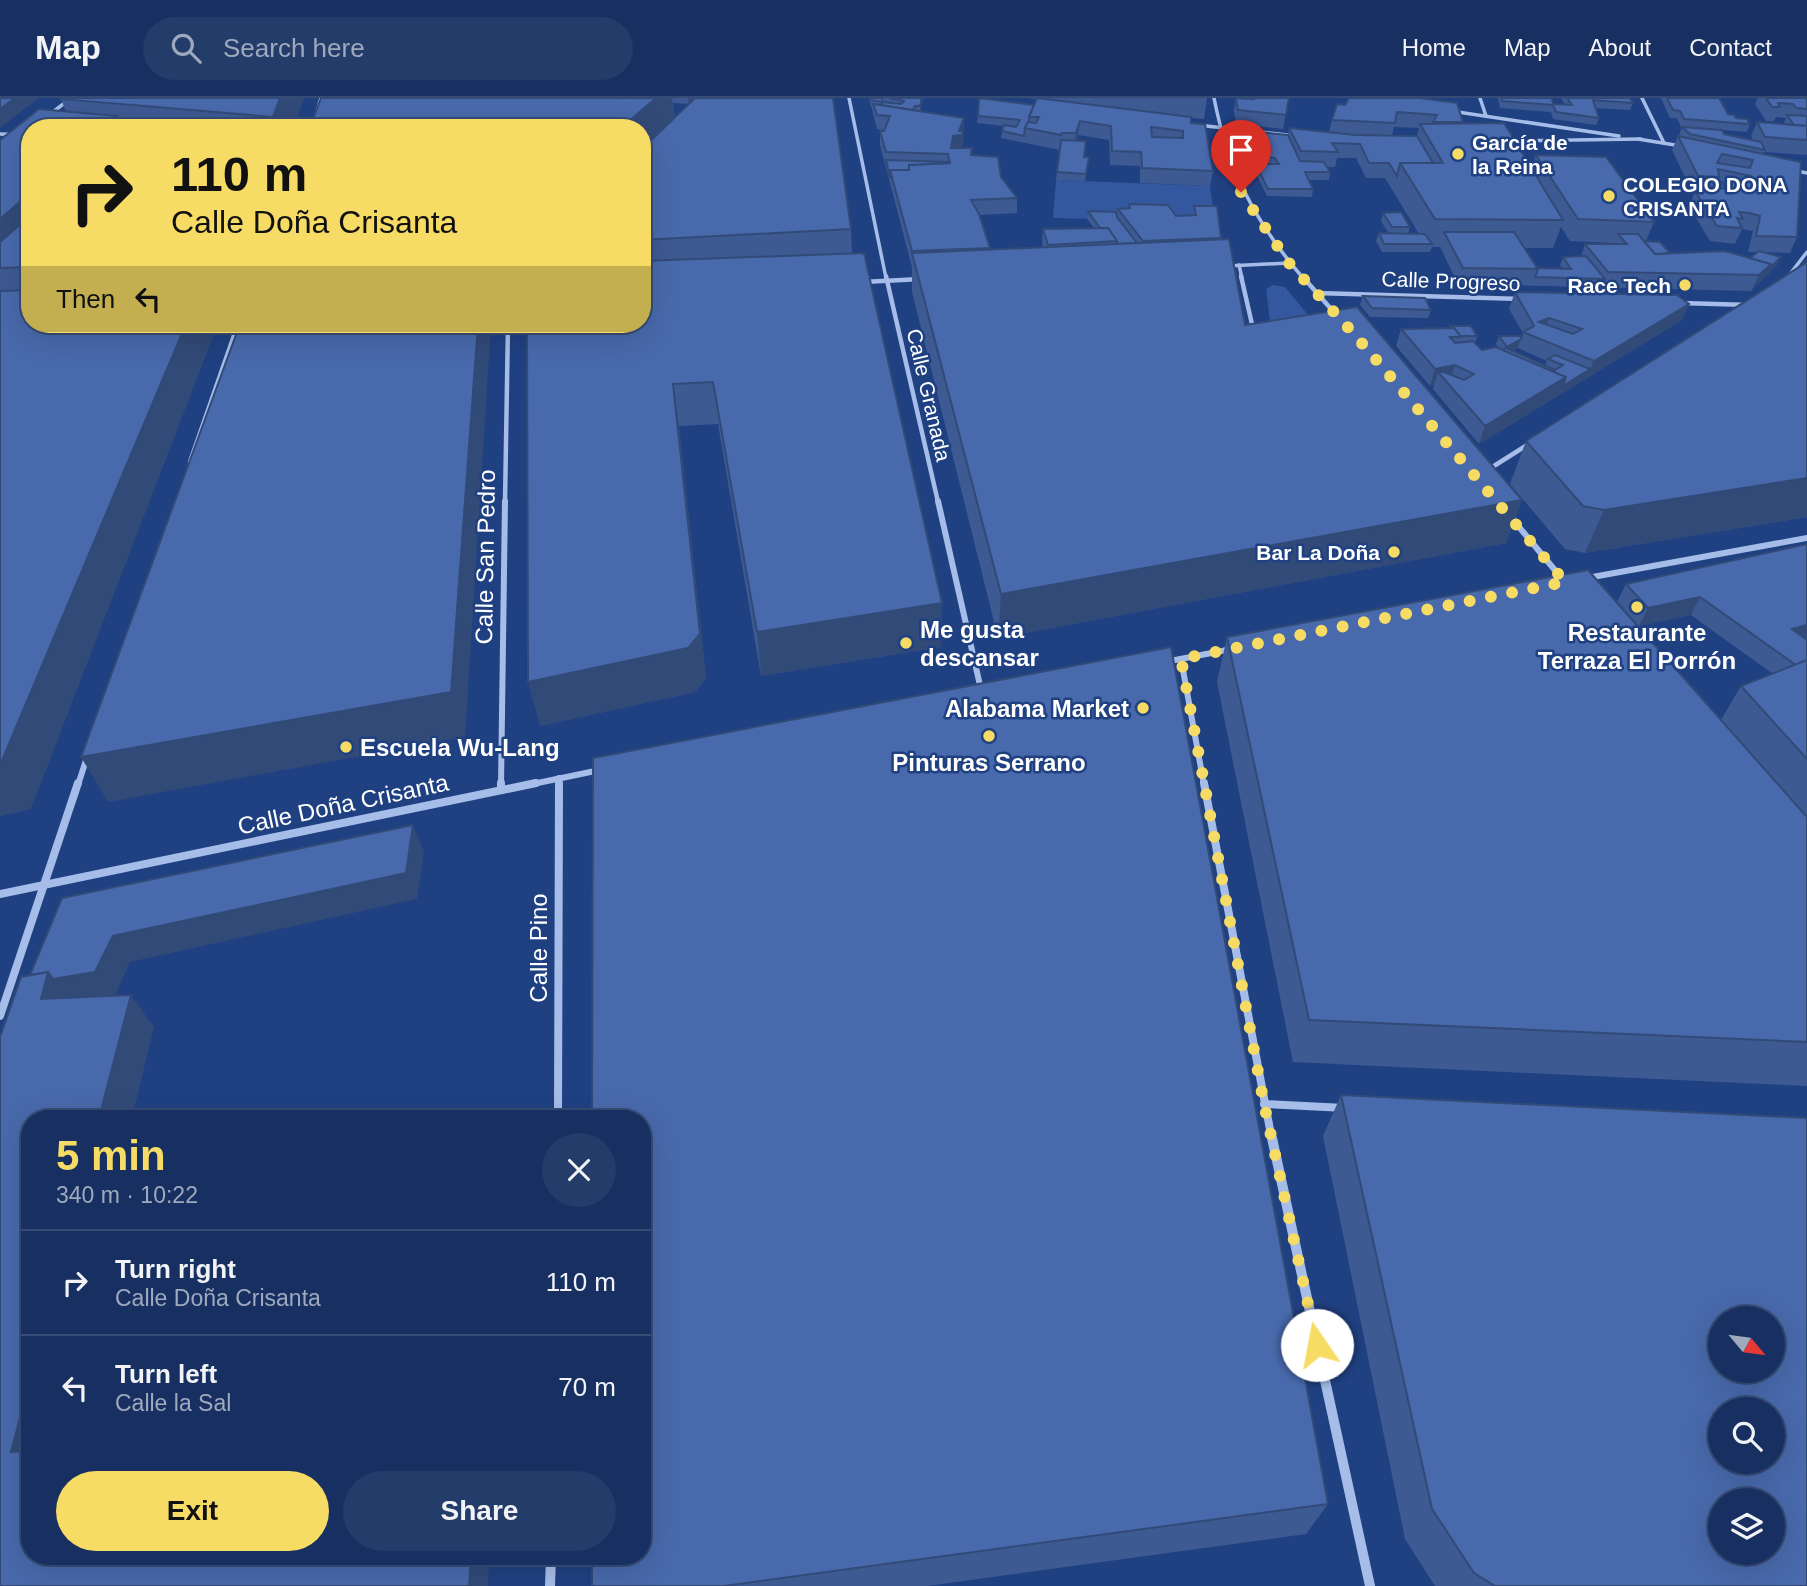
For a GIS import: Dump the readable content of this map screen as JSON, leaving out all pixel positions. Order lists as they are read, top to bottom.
{
  "streets": {
    "street": [
      "Calle Progreso",
      "Calle Granada",
      "Calle San Pedro",
      "Calle Doña Crisanta",
      "Calle Pino"
    ]
  },
  "crossings": [
    ["Calle San Pedro", "Calle Doña Crisanta"],
    ["Calle Doña Crisanta", "Calle Pino"]
  ],
  "places": [
    "García de la Reina",
    "COLEGIO DONA CRISANTA",
    "Race Tech",
    "Bar La Doña",
    "Restaurante Terraza El Porrón",
    "Me gusta descansar",
    "Alabama Market",
    "Pinturas Serrano",
    "Escuela Wu-Lang"
  ],
  "north": "bottom right",
  "page": {
    "header": "Map",
    "search": "Search here",
    "nav": [
      "Home",
      "Map",
      "About",
      "Contact"
    ],
    "turn": ["110 m", "Calle Doña Crisanta"],
    "then": "Then",
    "heading": ["5 min", "340 m · 10:22"],
    "list": [
      {
        "name": "Turn right",
        "note": "Calle Doña Crisanta",
        "value": "110 m"
      },
      {
        "name": "Turn left",
        "note": "Calle la Sal",
        "value": "70 m"
      }
    ],
    "buttons": ["Exit", "Share"]
  }
}
